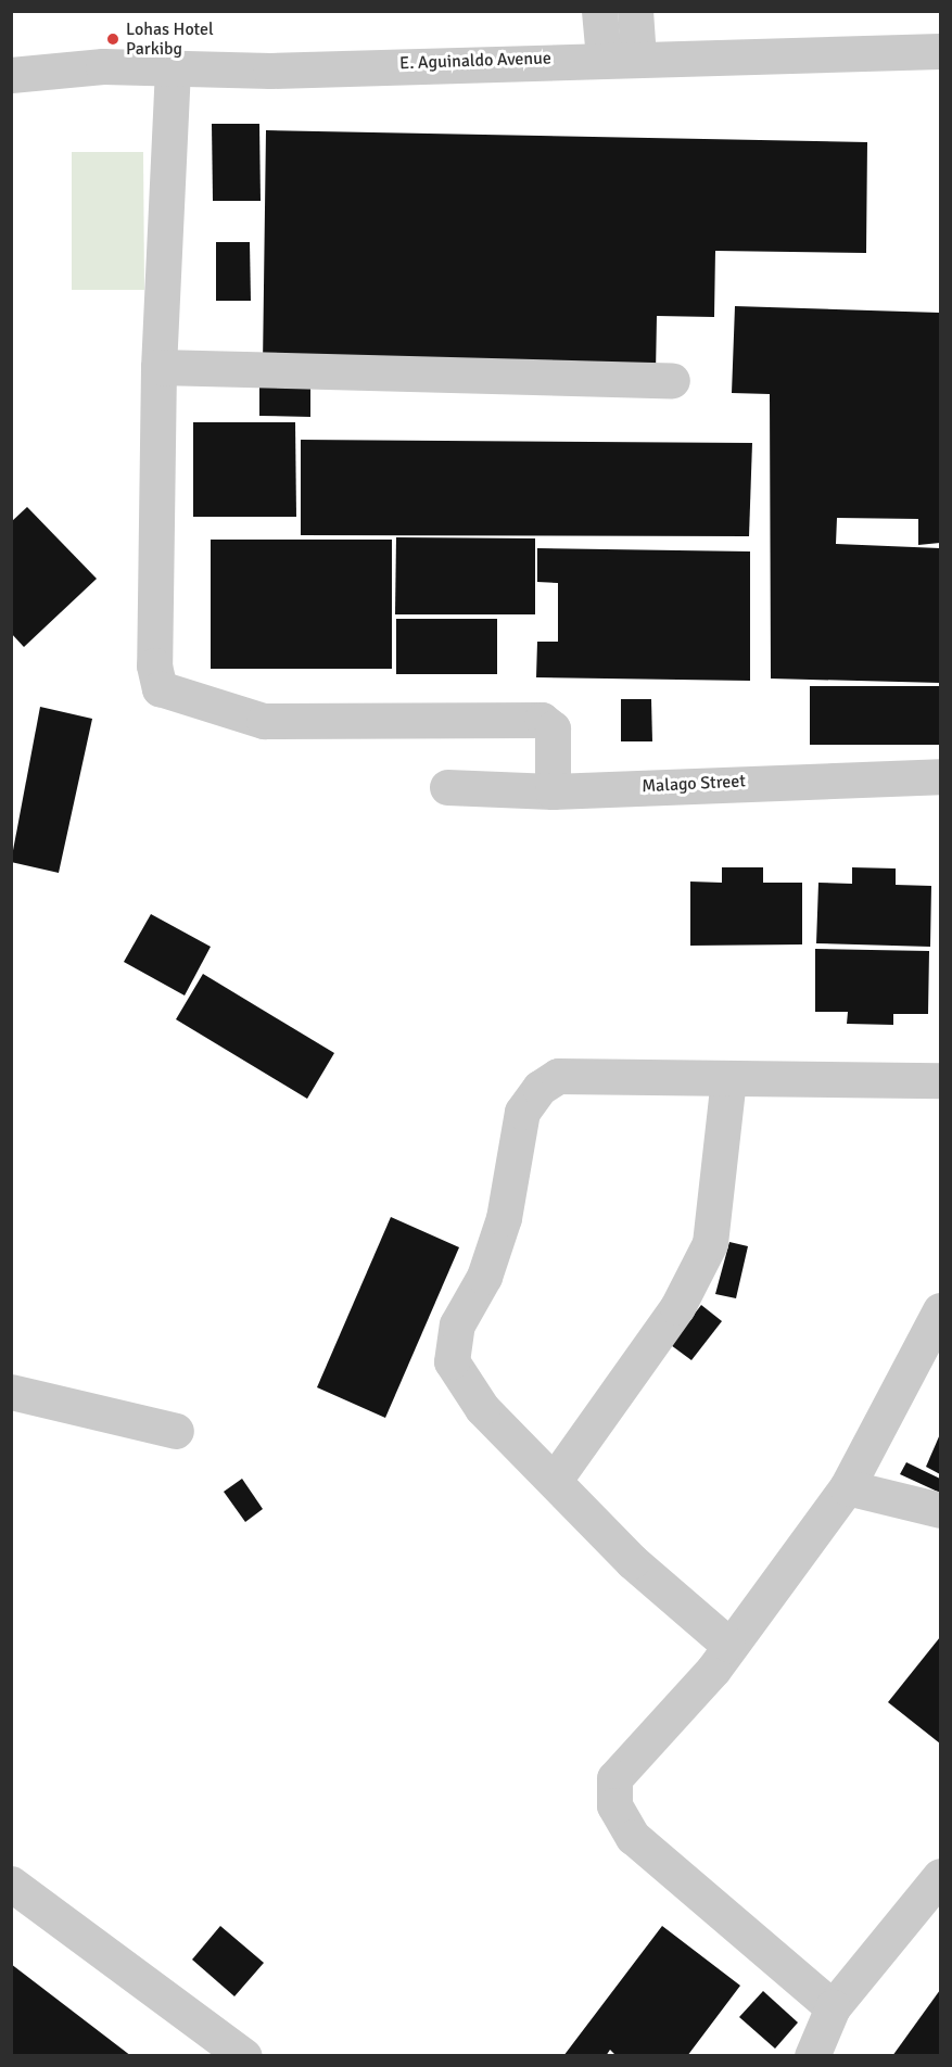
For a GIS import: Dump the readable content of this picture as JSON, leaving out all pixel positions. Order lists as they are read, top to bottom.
{
  "streets": {
    "street": ["E. Aguinaldo Avenue", "Malago Street"]
  },
  "places": ["Lohas Hotel Parkibg"]
}
